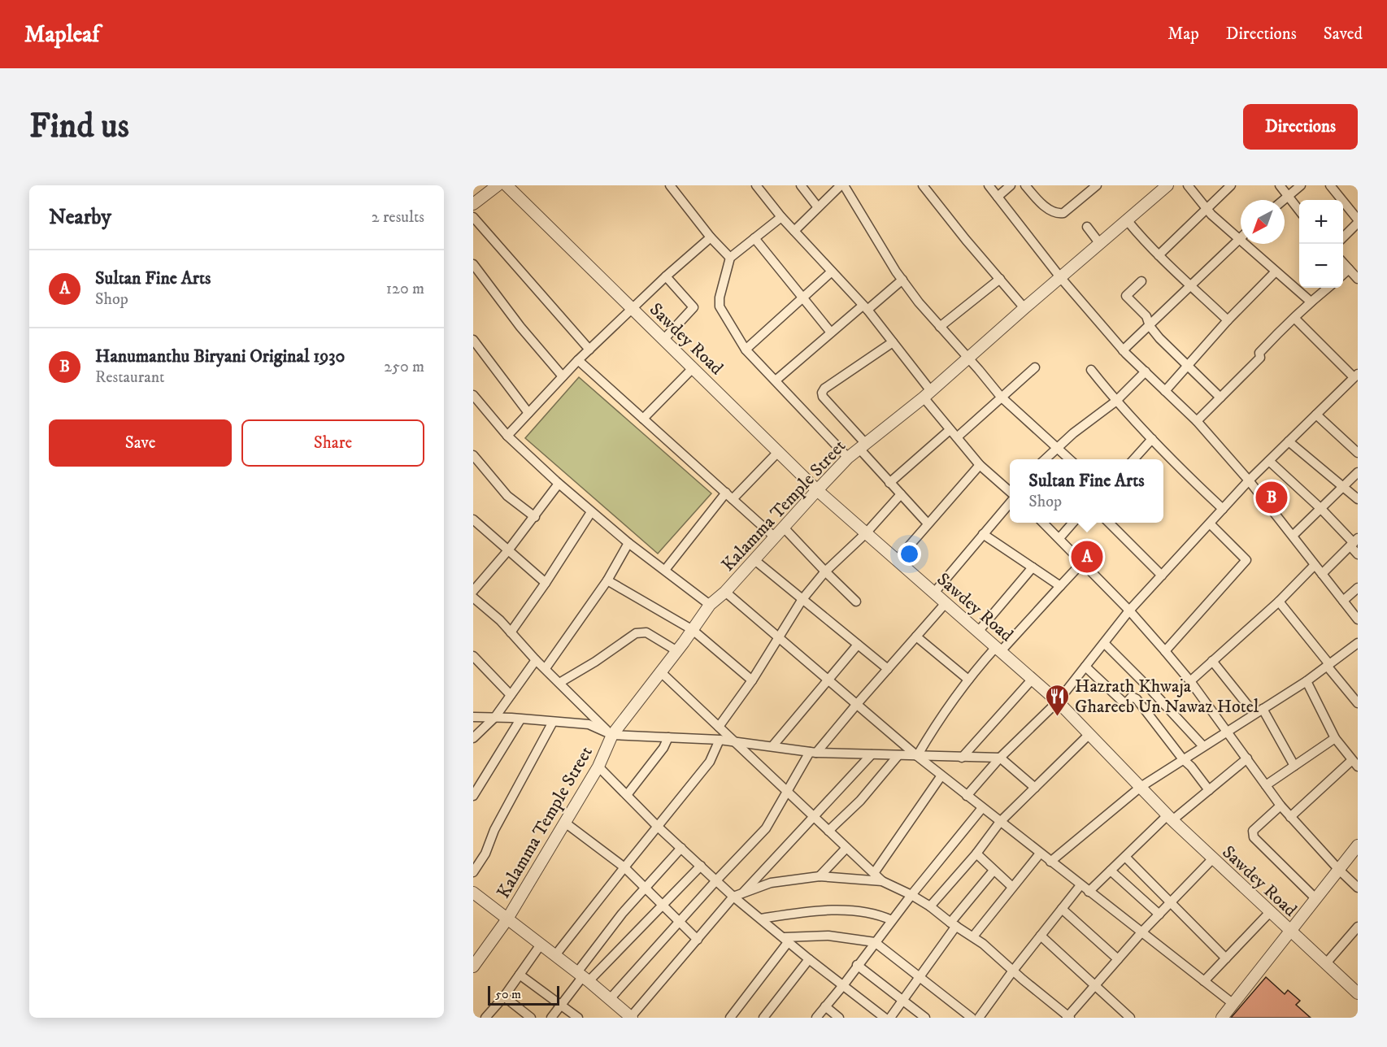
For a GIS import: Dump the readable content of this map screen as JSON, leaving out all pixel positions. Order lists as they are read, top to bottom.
{
  "streets": {
    "street": ["Sawdey Road", "Kalamma Temple Street"]
  },
  "crossings": [
    ["Sawdey Road", "Kalamma Temple Street"]
  ],
  "places": {
    "restaurant": ["Hazrath Khwaja Ghareeb Un Nawaz Hotel"]
  },
  "scale_bar": "50 m",
  "north": "bottom left",
  "page": {
    "header": "Mapleaf",
    "nav": ["Map", "Directions", "Saved"],
    "buttons": [
      "Directions",
      ["Save", "Share"]
    ],
    "title": "Find us",
    "heading": ["Nearby", "2 results"],
    "map_buttons": ["+", "−"],
    "list": [
      {
        "mark": "A",
        "name": "Sultan Fine Arts",
        "note": "Shop",
        "value": "120 m"
      },
      {
        "mark": "B",
        "name": "Hanumanthu Biryani Original 1930",
        "note": "Restaurant",
        "value": "250 m"
      }
    ],
    "popup": ["Sultan Fine Arts", "Shop"],
    "pins": ["B", "A"],
    "scale": "50 m"
  }
}
